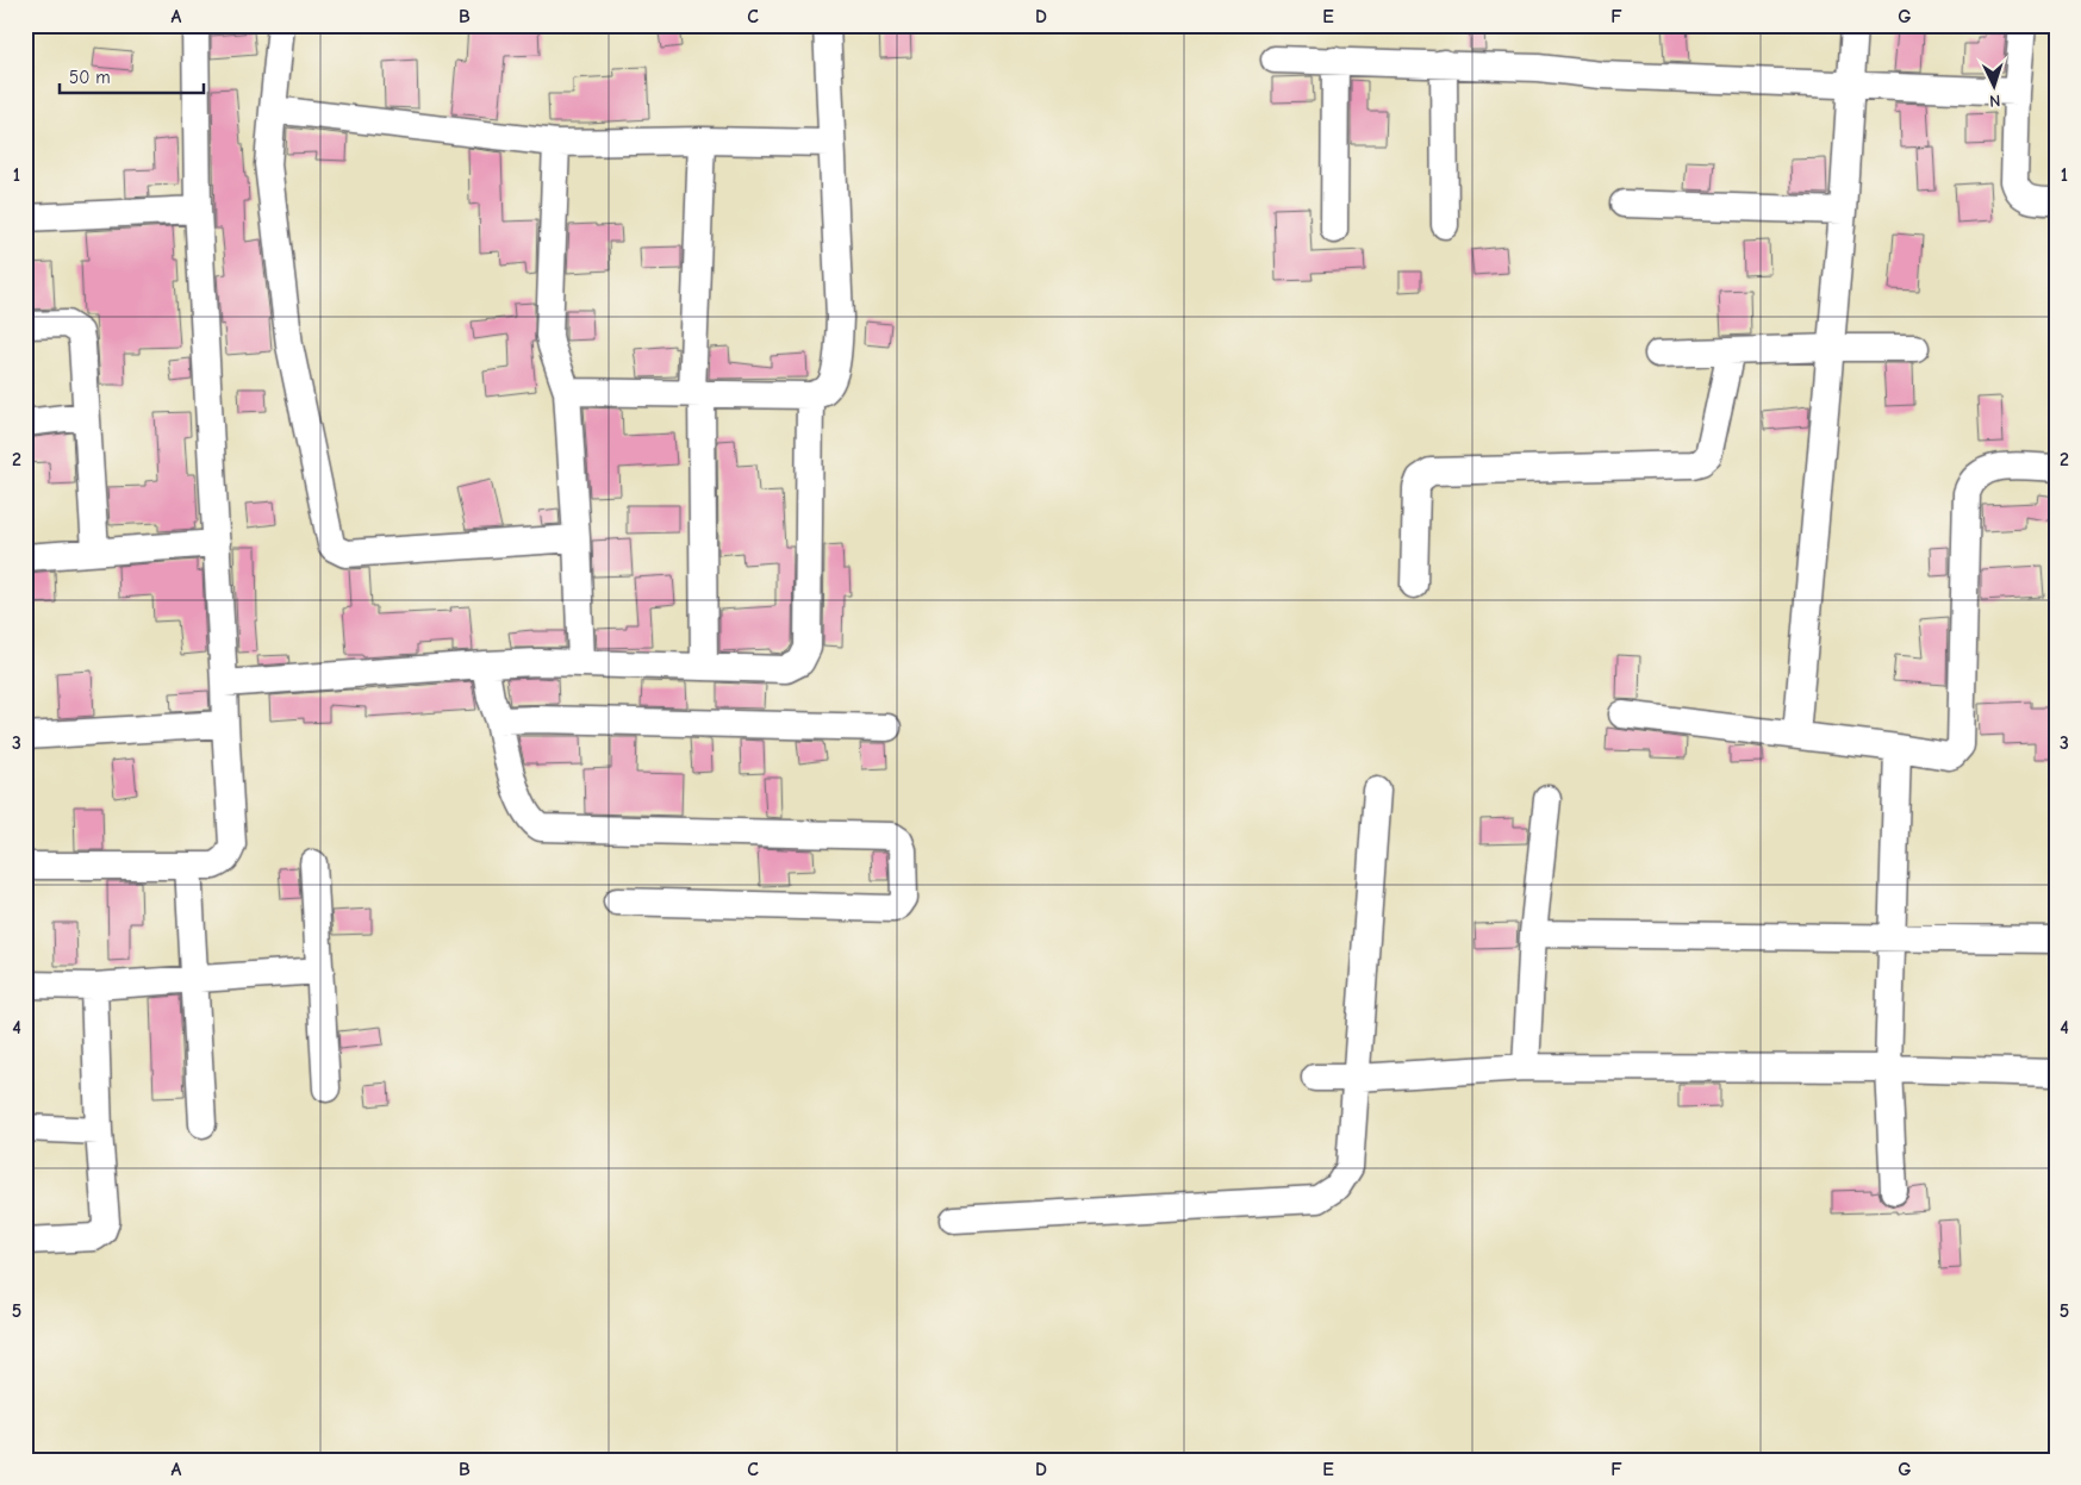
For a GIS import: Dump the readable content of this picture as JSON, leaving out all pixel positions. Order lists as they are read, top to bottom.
{
  "scale_bar": "50 m",
  "north": "bottom",
  "grid": {
    "columns": [
      "A",
      "B",
      "C",
      "D",
      "E",
      "F",
      "G"
    ],
    "rows": [
      "1",
      "2",
      "3",
      "4",
      "5"
    ]
  }
}
